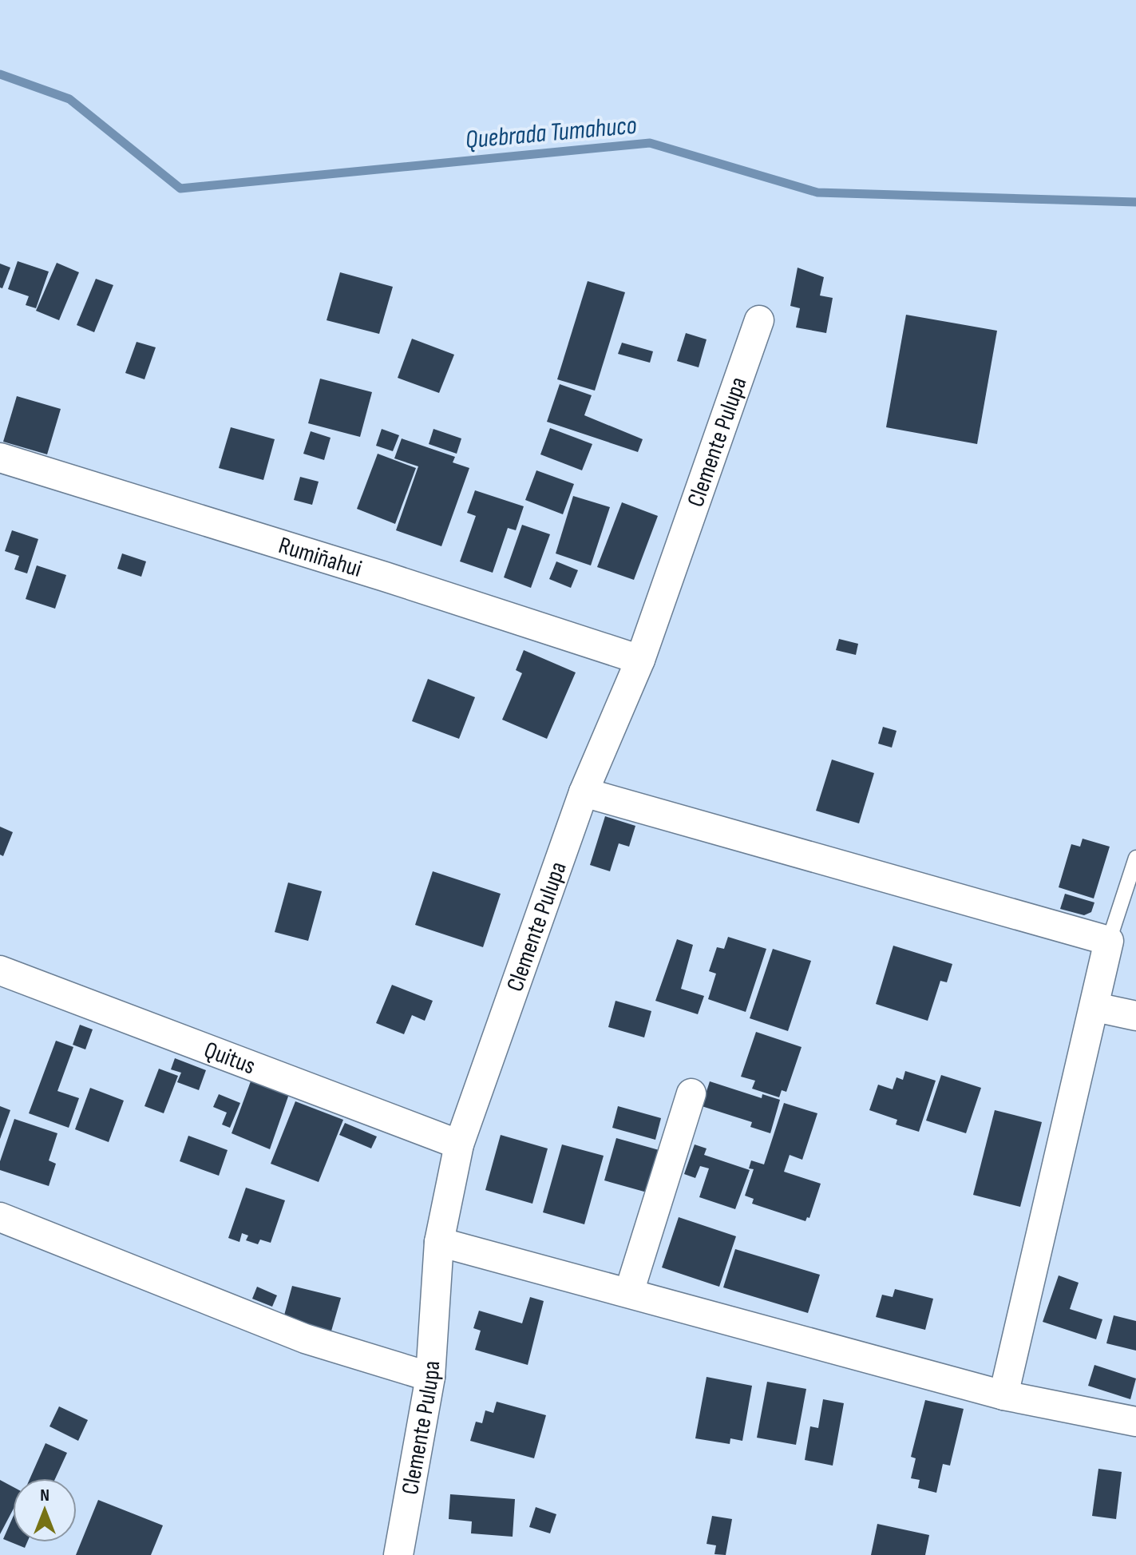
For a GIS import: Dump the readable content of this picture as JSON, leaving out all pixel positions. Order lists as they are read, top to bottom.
{
  "streets": {
    "street": ["Clemente Pulupa", "Rumiñahui", "Quitus"]
  },
  "crossings": [
    ["Clemente Pulupa", "Rumiñahui"],
    ["Clemente Pulupa", "Quitus"]
  ],
  "water": ["Quebrada Tumahuco"],
  "north": "top"
}
